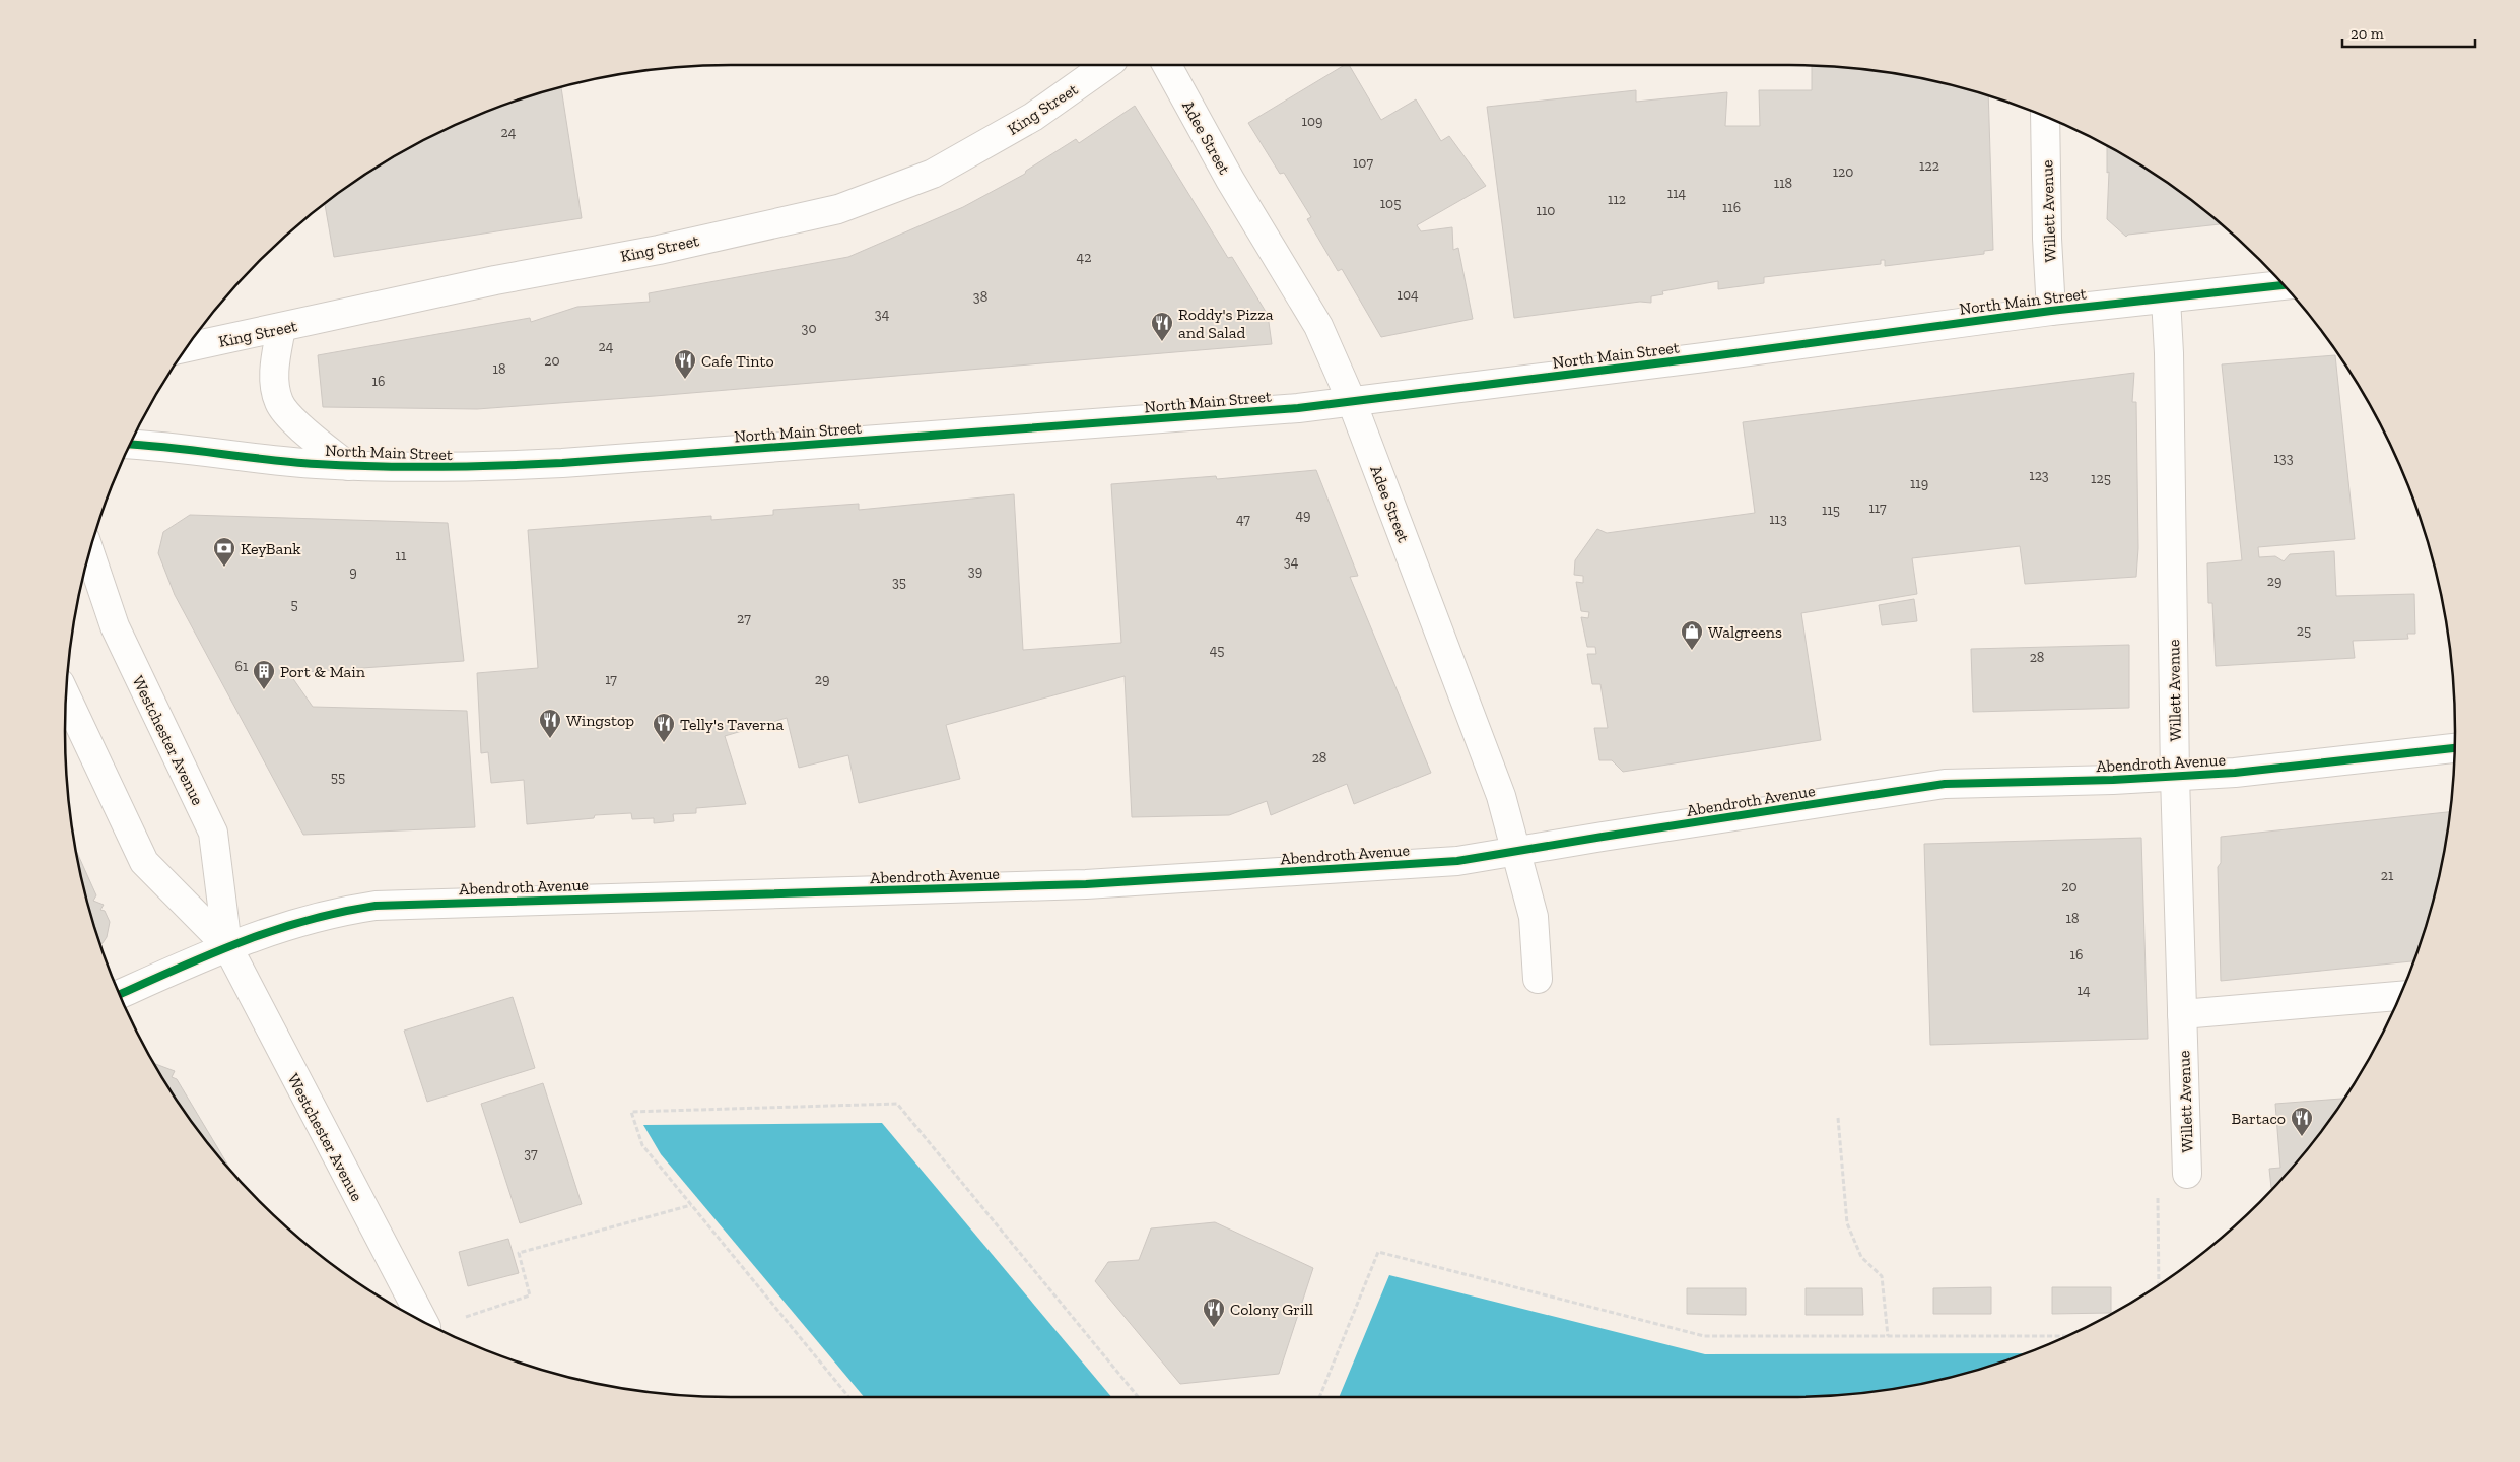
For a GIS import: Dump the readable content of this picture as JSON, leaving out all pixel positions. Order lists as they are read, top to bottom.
{
  "streets": {
    "street": [
      "King Street",
      "Adee Street",
      "Willett Avenue",
      "North Main Street",
      "Westchester Avenue",
      "Abendroth Avenue"
    ]
  },
  "crossings": [
    ["Adee Street", "North Main Street"],
    ["Adee Street", "Abendroth Avenue"],
    ["Willett Avenue", "North Main Street"],
    ["Willett Avenue", "Abendroth Avenue"],
    ["Westchester Avenue", "Abendroth Avenue"]
  ],
  "places": {
    "restaurant": [
      "Roddy's Pizza and Salad",
      "Cafe Tinto",
      "Wingstop",
      "Telly's Taverna",
      "Bartaco",
      "Colony Grill"
    ],
    "bank": ["KeyBank"],
    "shop": ["Walgreens"],
    "building": ["Port & Main"]
  },
  "house_numbers": [
    "109",
    "24",
    "107",
    "122",
    "120",
    "118",
    "114",
    "112",
    "105",
    "116",
    "110",
    "42",
    "104",
    "38",
    "34",
    "30",
    "24",
    "20",
    "18",
    "16",
    "133",
    "123",
    "125",
    "119",
    "117",
    "115",
    "49",
    "47",
    "113",
    "11",
    "34",
    "39",
    "9",
    "29",
    "35",
    "5",
    "27",
    "25",
    "45",
    "28",
    "61",
    "17",
    "29",
    "28",
    "55",
    "21",
    "20",
    "18",
    "16",
    "14",
    "37"
  ],
  "scale_bar": "20 m"
}
